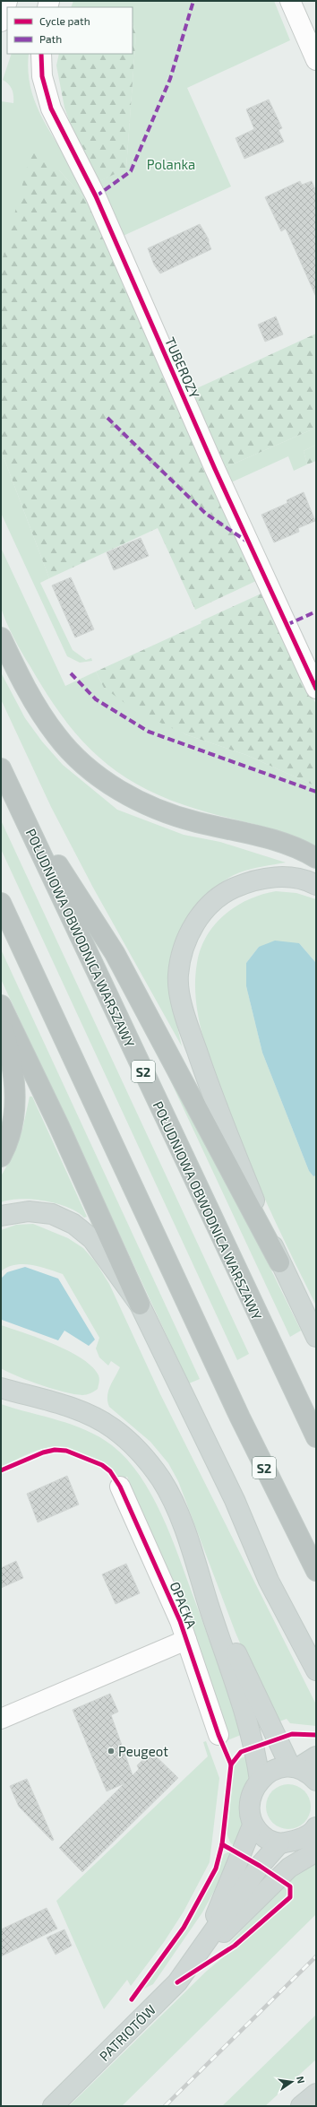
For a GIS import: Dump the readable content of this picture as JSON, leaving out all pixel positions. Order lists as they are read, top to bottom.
{
  "streets": {
    "highway": ["POŁUDNIOWA OBWODNICA WARSZAWY", "S2"],
    "main road": ["PATRIOTÓW"],
    "street": ["TUBEROZY", "OPACKA"]
  },
  "parks": ["Polanka"],
  "places": ["Peugeot"],
  "legend": ["Cycle path", "Path"],
  "north": "right"
}
